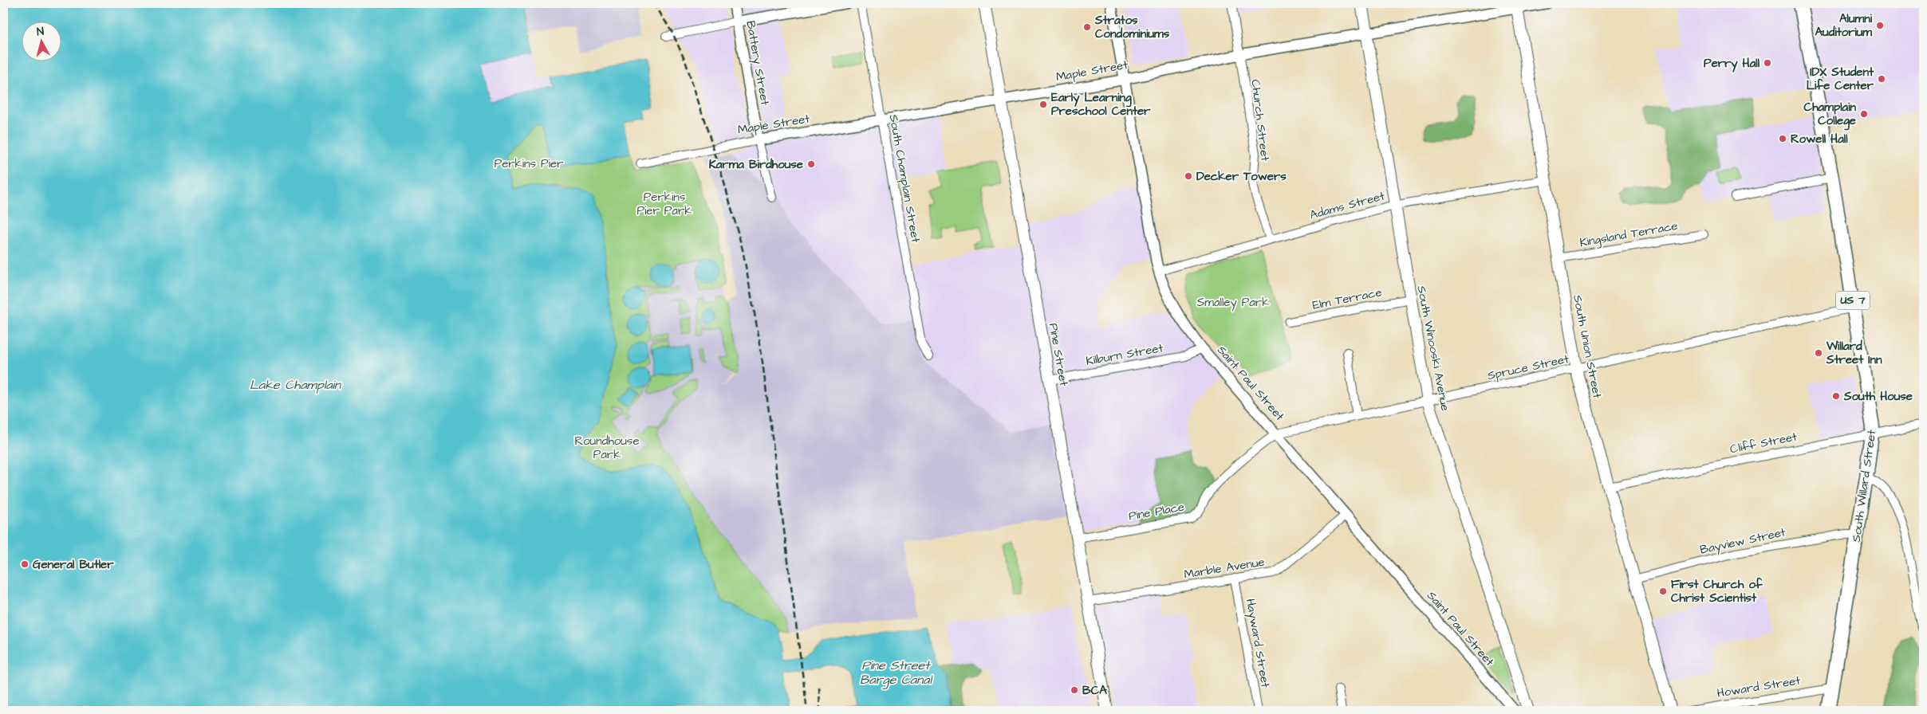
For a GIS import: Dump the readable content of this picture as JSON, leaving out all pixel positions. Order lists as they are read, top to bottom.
{
  "streets": {
    "main road": [
      "US 7",
      "South Union Street",
      "South Winooski Avenue",
      "Pine Street",
      "South Willard Street"
    ],
    "street": [
      "Battery Street",
      "Maple Street",
      "Church Street",
      "South Champlain Street",
      "Adams Street",
      "Kingsland Terrace",
      "Elm Terrace",
      "Kilburn Street",
      "Spruce Street",
      "Saint Paul Street",
      "Cliff Street",
      "Pine Place",
      "Bayview Street",
      "Marble Avenue",
      "Hayward Street",
      "Howard Street"
    ]
  },
  "crossings": [
    ["Battery Street", "Maple Street"],
    ["Maple Street", "Church Street"],
    ["Maple Street", "South Champlain Street"],
    ["Maple Street", "South Union Street"],
    ["Maple Street", "South Winooski Avenue"],
    ["Maple Street", "Pine Street"],
    ["Maple Street", "Saint Paul Street"],
    ["Church Street", "Adams Street"],
    ["Adams Street", "South Union Street"],
    ["Adams Street", "South Winooski Avenue"],
    ["Adams Street", "Saint Paul Street"],
    ["Kingsland Terrace", "South Union Street"],
    ["Elm Terrace", "South Winooski Avenue"],
    ["South Union Street", "Spruce Street"],
    ["South Union Street", "Cliff Street"],
    ["South Union Street", "Bayview Street"],
    ["South Winooski Avenue", "Spruce Street"],
    ["Pine Street", "Kilburn Street"],
    ["Pine Street", "Pine Place"],
    ["Pine Street", "Marble Avenue"],
    ["Kilburn Street", "Saint Paul Street"],
    ["Spruce Street", "Saint Paul Street"],
    ["Spruce Street", "South Willard Street"],
    ["Spruce Street", "Pine Place"],
    ["Saint Paul Street", "Pine Place"],
    ["Saint Paul Street", "Marble Avenue"],
    ["Cliff Street", "South Willard Street"],
    ["South Willard Street", "Bayview Street"],
    ["South Willard Street", "Howard Street"],
    ["Marble Avenue", "Hayward Street"]
  ],
  "water": ["Lake Champlain", "Pine Street Barge Canal"],
  "parks": [
    "Perkins Pier",
    "Perkins Pier Park",
    "Smalley Park",
    "Roundhouse Park"
  ],
  "places": [
    "Alumni Auditorium",
    "Stratos Condominiums",
    "Perry Hall",
    "IDX Student Life Center",
    "Early Learning Preschool Center",
    "Champlain College",
    "Rowell Hall",
    "Karma Birdhouse",
    "Decker Towers",
    "Willard Street Inn",
    "South House",
    "General Butler",
    "First Church of Christ Scientist",
    "BCA"
  ],
  "north": "top"
}
